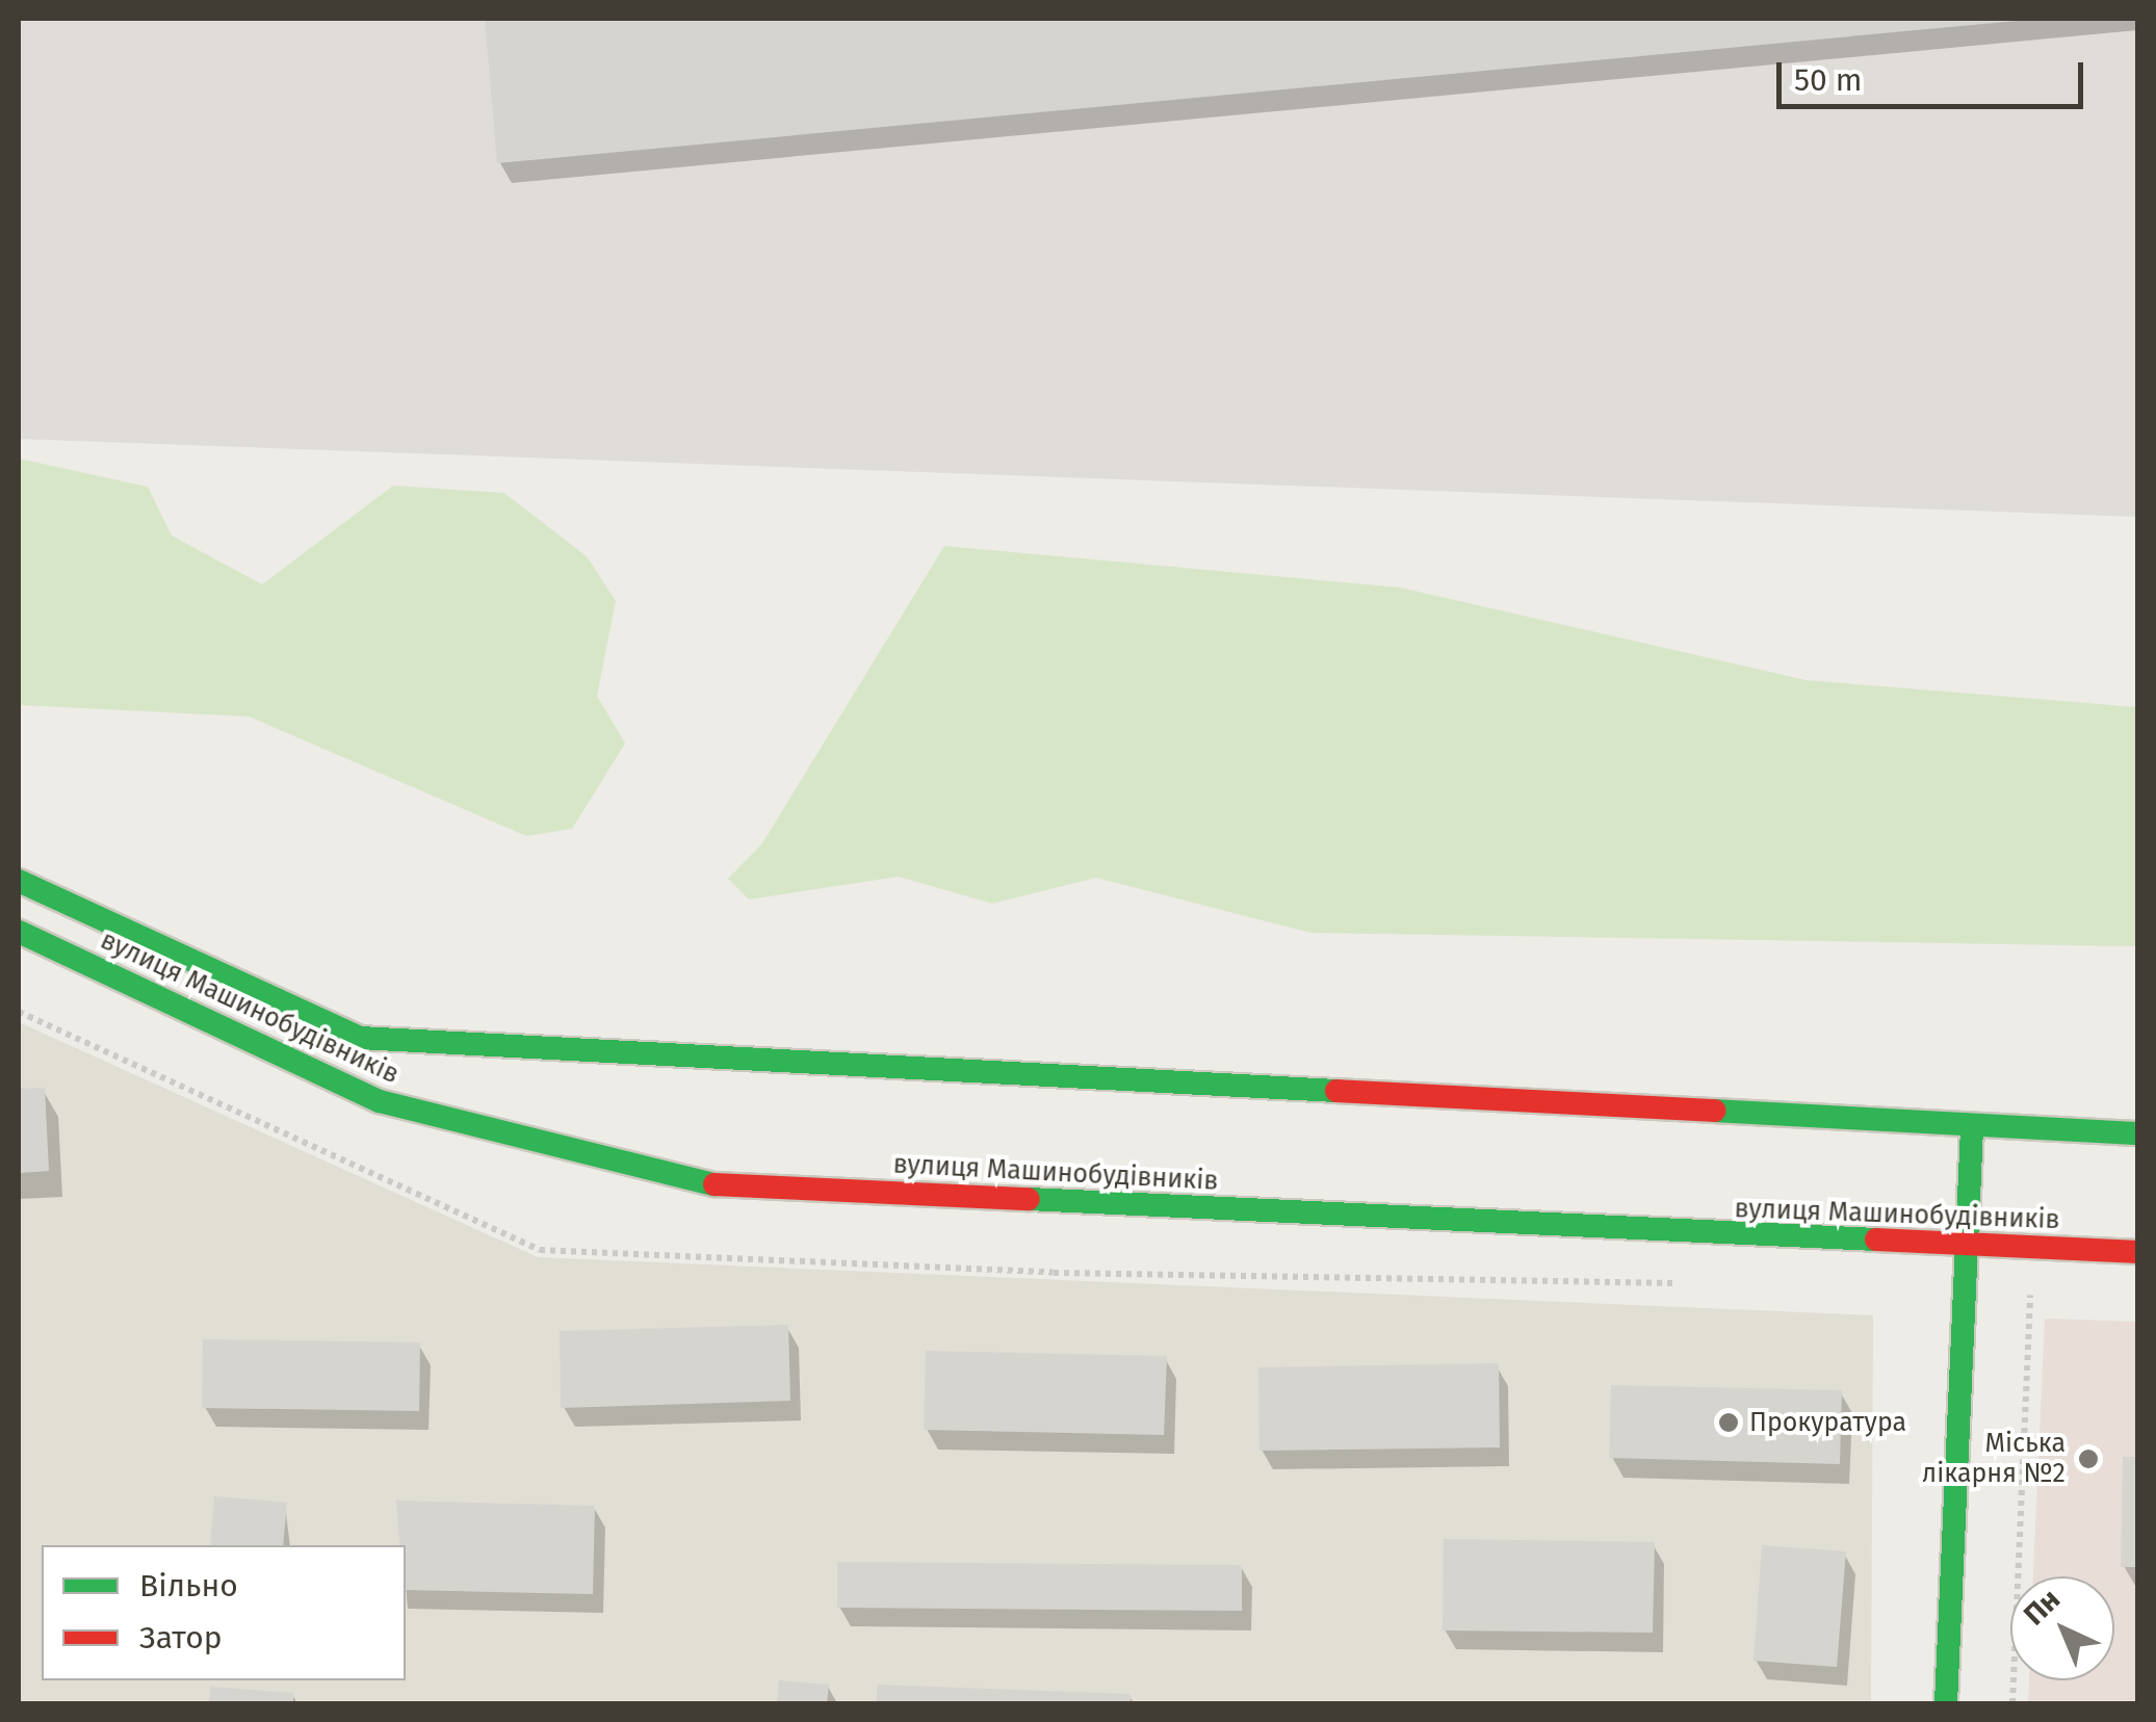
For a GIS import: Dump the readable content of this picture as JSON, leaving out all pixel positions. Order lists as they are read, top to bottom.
{
  "streets": {
    "street": ["вулиця Машинобудівників"]
  },
  "places": ["Прокуратура", "Міська лікарня №2"],
  "legend": ["Вільно", "Затор"],
  "scale_bar": "50 m",
  "north": "top left"
}
